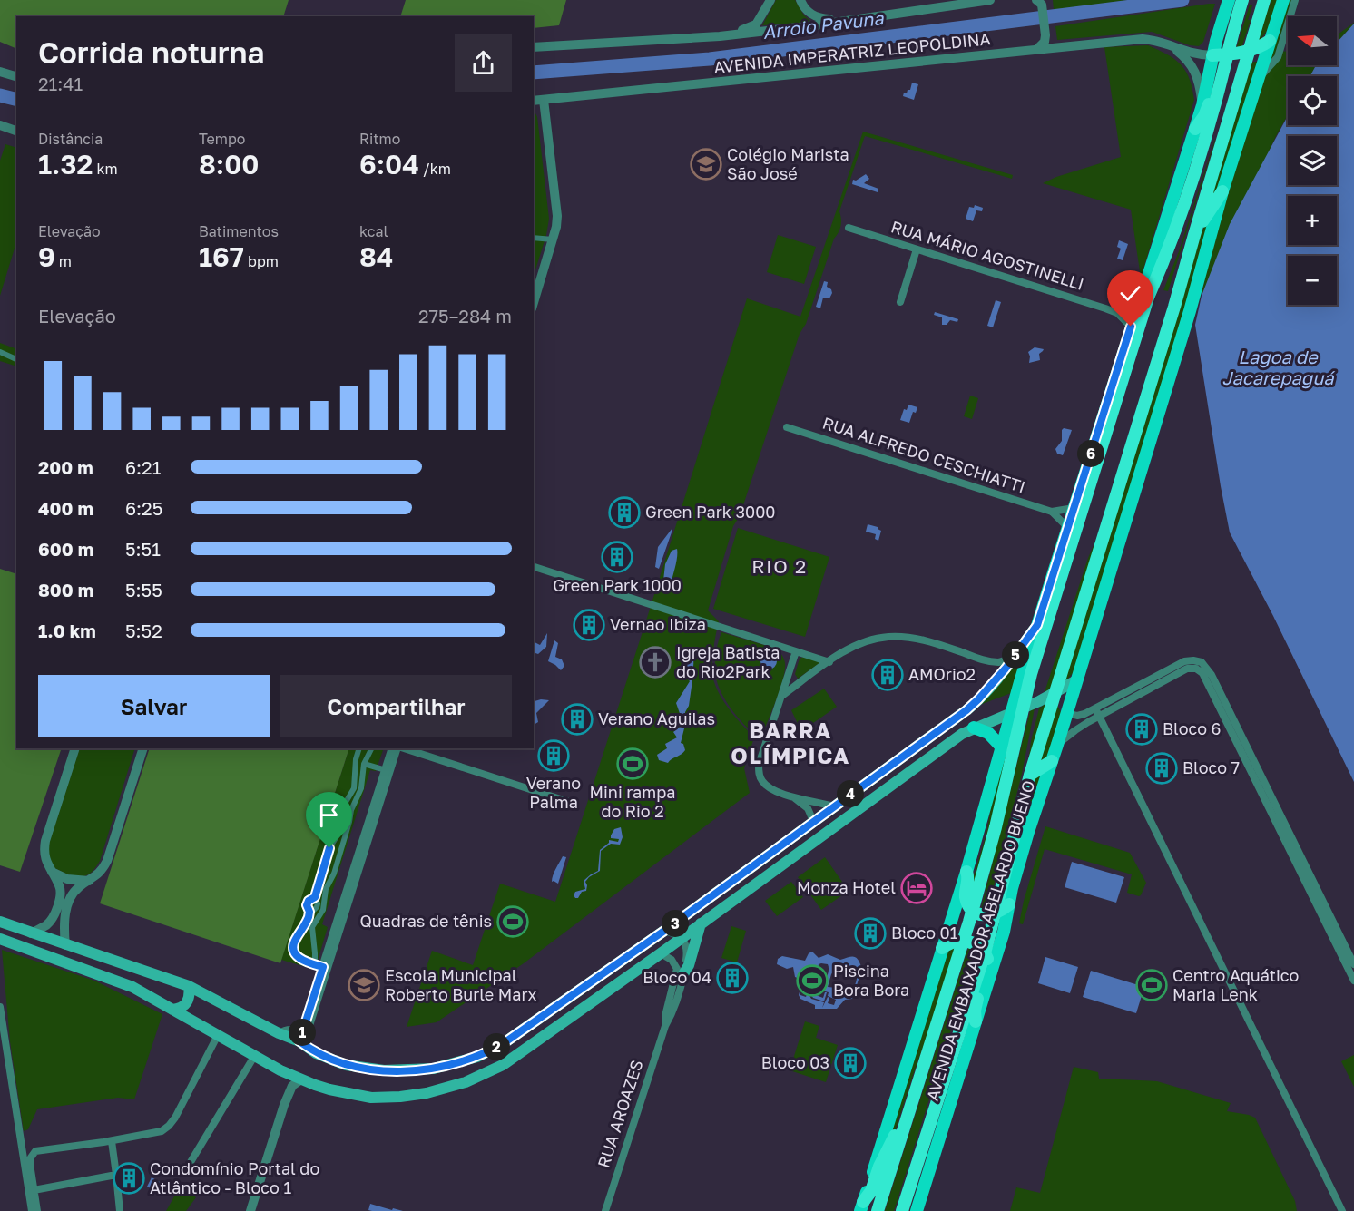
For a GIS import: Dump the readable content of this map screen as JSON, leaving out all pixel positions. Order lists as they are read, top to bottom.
{
  "streets": {
    "highway": ["AVENIDA EMBAIXADOR ABELARDO BUENO"],
    "street": [
      "AVENIDA IMPERATRIZ LEOPOLDINA",
      "RUA MÁRIO AGOSTINELLI",
      "RUA ALFREDO CESCHIATTI",
      "RUA AROAZES"
    ]
  },
  "districts": ["RIO 2", "BARRA OLÍMPICA"],
  "water": ["Arroio Pavuna", "Lagoa de Jacarepaguá"],
  "places": {
    "school or university": ["Colégio Marista São José", "Escola Municipal Roberto Burle Marx"],
    "building": [
      "Green Park 3000",
      "Green Park 1000",
      "Vernao Ibiza",
      "AMOrio2",
      "Verano Aguilas",
      "Bloco 6",
      "Verano Palma",
      "Bloco 7",
      "Bloco 01",
      "Bloco 04",
      "Bloco 03",
      "Condomínio Portal do Atlântico - Bloco 1"
    ],
    "church": ["Igreja Batista do Rio2Park"],
    "sports": [
      "Mini rampa do Rio 2",
      "Quadras de tênis",
      "Piscina Bora Bora",
      "Centro Aquático Maria Lenk"
    ],
    "hotel": ["Monza Hotel"]
  },
  "north": "left",
  "page": {
    "map_buttons": ["+", "−"],
    "heading": ["Corrida noturna", "21:41"],
    "stats": [
      ["Distância", "1.32 km"],
      ["Tempo", "8:00"],
      ["Ritmo", "6:04 /km"],
      ["Elevação", "9 m"],
      ["Batimentos", "167 bpm"],
      ["kcal", "84"]
    ],
    "chart": ["Elevação", "275–284 m"],
    "pins": [
      "6",
      "5",
      "4",
      "3",
      "1",
      "2"
    ],
    "list": [
      {
        "name": "200 m",
        "note": "6:21"
      },
      {
        "name": "400 m",
        "note": "6:25"
      },
      {
        "name": "600 m",
        "note": "5:51"
      },
      {
        "name": "800 m",
        "note": "5:55"
      },
      {
        "name": "1.0 km",
        "note": "5:52"
      }
    ],
    "buttons": ["Salvar", "Compartilhar"]
  }
}
